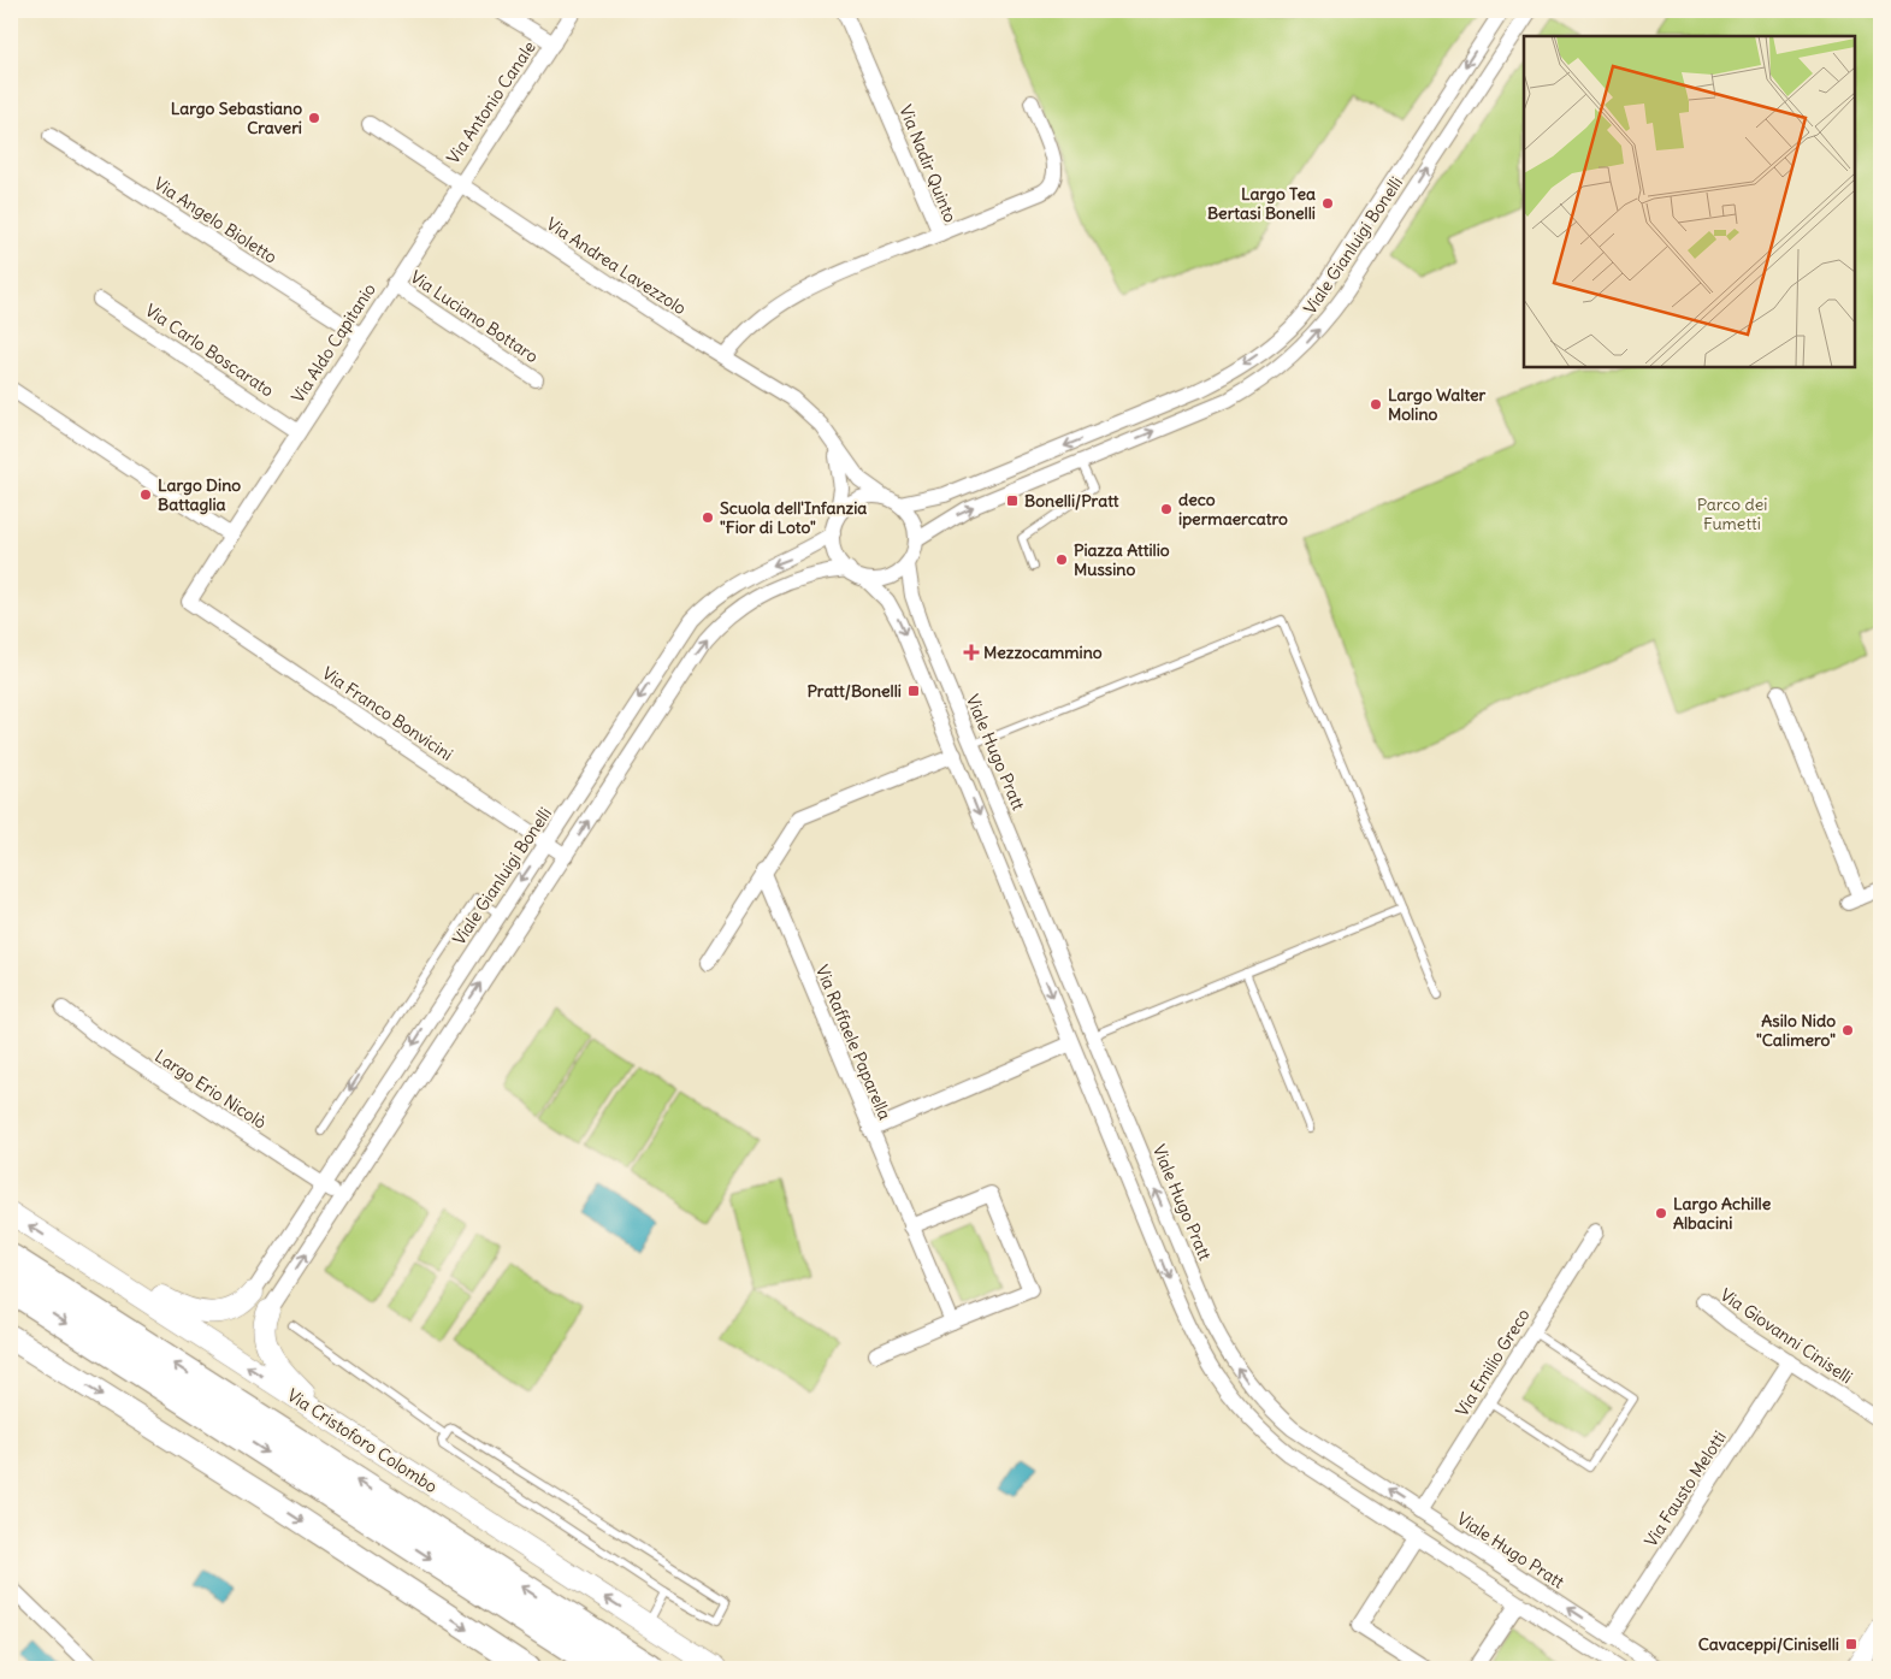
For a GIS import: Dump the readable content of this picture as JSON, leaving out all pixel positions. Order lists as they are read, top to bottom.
{
  "streets": {
    "main road": ["Via Cristoforo Colombo"],
    "street": [
      "Via Antonio Canale",
      "Via Nadir Quinto",
      "Via Angelo Bioletto",
      "Viale Gianluigi Bonelli",
      "Via Andrea Lavezzolo",
      "Via Luciano Bottaro",
      "Via Aldo Capitanio",
      "Via Carlo Boscarato",
      "Via Franco Bonvicini",
      "Viale Hugo Pratt",
      "Via Raffaele Paparella",
      "Largo Erio Nicolò",
      "Via Giovanni Ciniselli",
      "Via Emilio Greco",
      "Via Fausto Melotti"
    ]
  },
  "crossings": [
    ["Via Antonio Canale", "Via Andrea Lavezzolo"],
    ["Via Antonio Canale", "Via Aldo Capitanio"],
    ["Via Nadir Quinto", "Via Andrea Lavezzolo"],
    ["Via Angelo Bioletto", "Via Aldo Capitanio"],
    ["Viale Gianluigi Bonelli", "Via Andrea Lavezzolo"],
    ["Viale Gianluigi Bonelli", "Via Franco Bonvicini"],
    ["Viale Gianluigi Bonelli", "Viale Hugo Pratt"],
    ["Viale Gianluigi Bonelli", "Largo Erio Nicolò"],
    ["Via Andrea Lavezzolo", "Via Aldo Capitanio"],
    ["Via Andrea Lavezzolo", "Viale Hugo Pratt"],
    ["Via Luciano Bottaro", "Via Aldo Capitanio"],
    ["Via Aldo Capitanio", "Via Carlo Boscarato"],
    ["Via Aldo Capitanio", "Via Franco Bonvicini"],
    ["Viale Hugo Pratt", "Via Emilio Greco"],
    ["Viale Hugo Pratt", "Via Fausto Melotti"],
    ["Via Giovanni Ciniselli", "Via Fausto Melotti"]
  ],
  "parks": ["Parco dei Fumetti"],
  "places": {
    "other": [
      "Largo Sebastiano Craveri",
      "Largo Tea Bertasi Bonelli",
      "Largo Walter Molino",
      "Largo Dino Battaglia",
      "deco ipermaercatro",
      "Scuola dell'Infanzia \"Fior di Loto\"",
      "Piazza Attilio Mussino",
      "Asilo Nido \"Calimero\"",
      "Largo Achille Albacini"
    ],
    "transit": ["Bonelli/Pratt", "Pratt/Bonelli", "Cavaceppi/Ciniselli"],
    "health": ["Mezzocammino"]
  }
}
